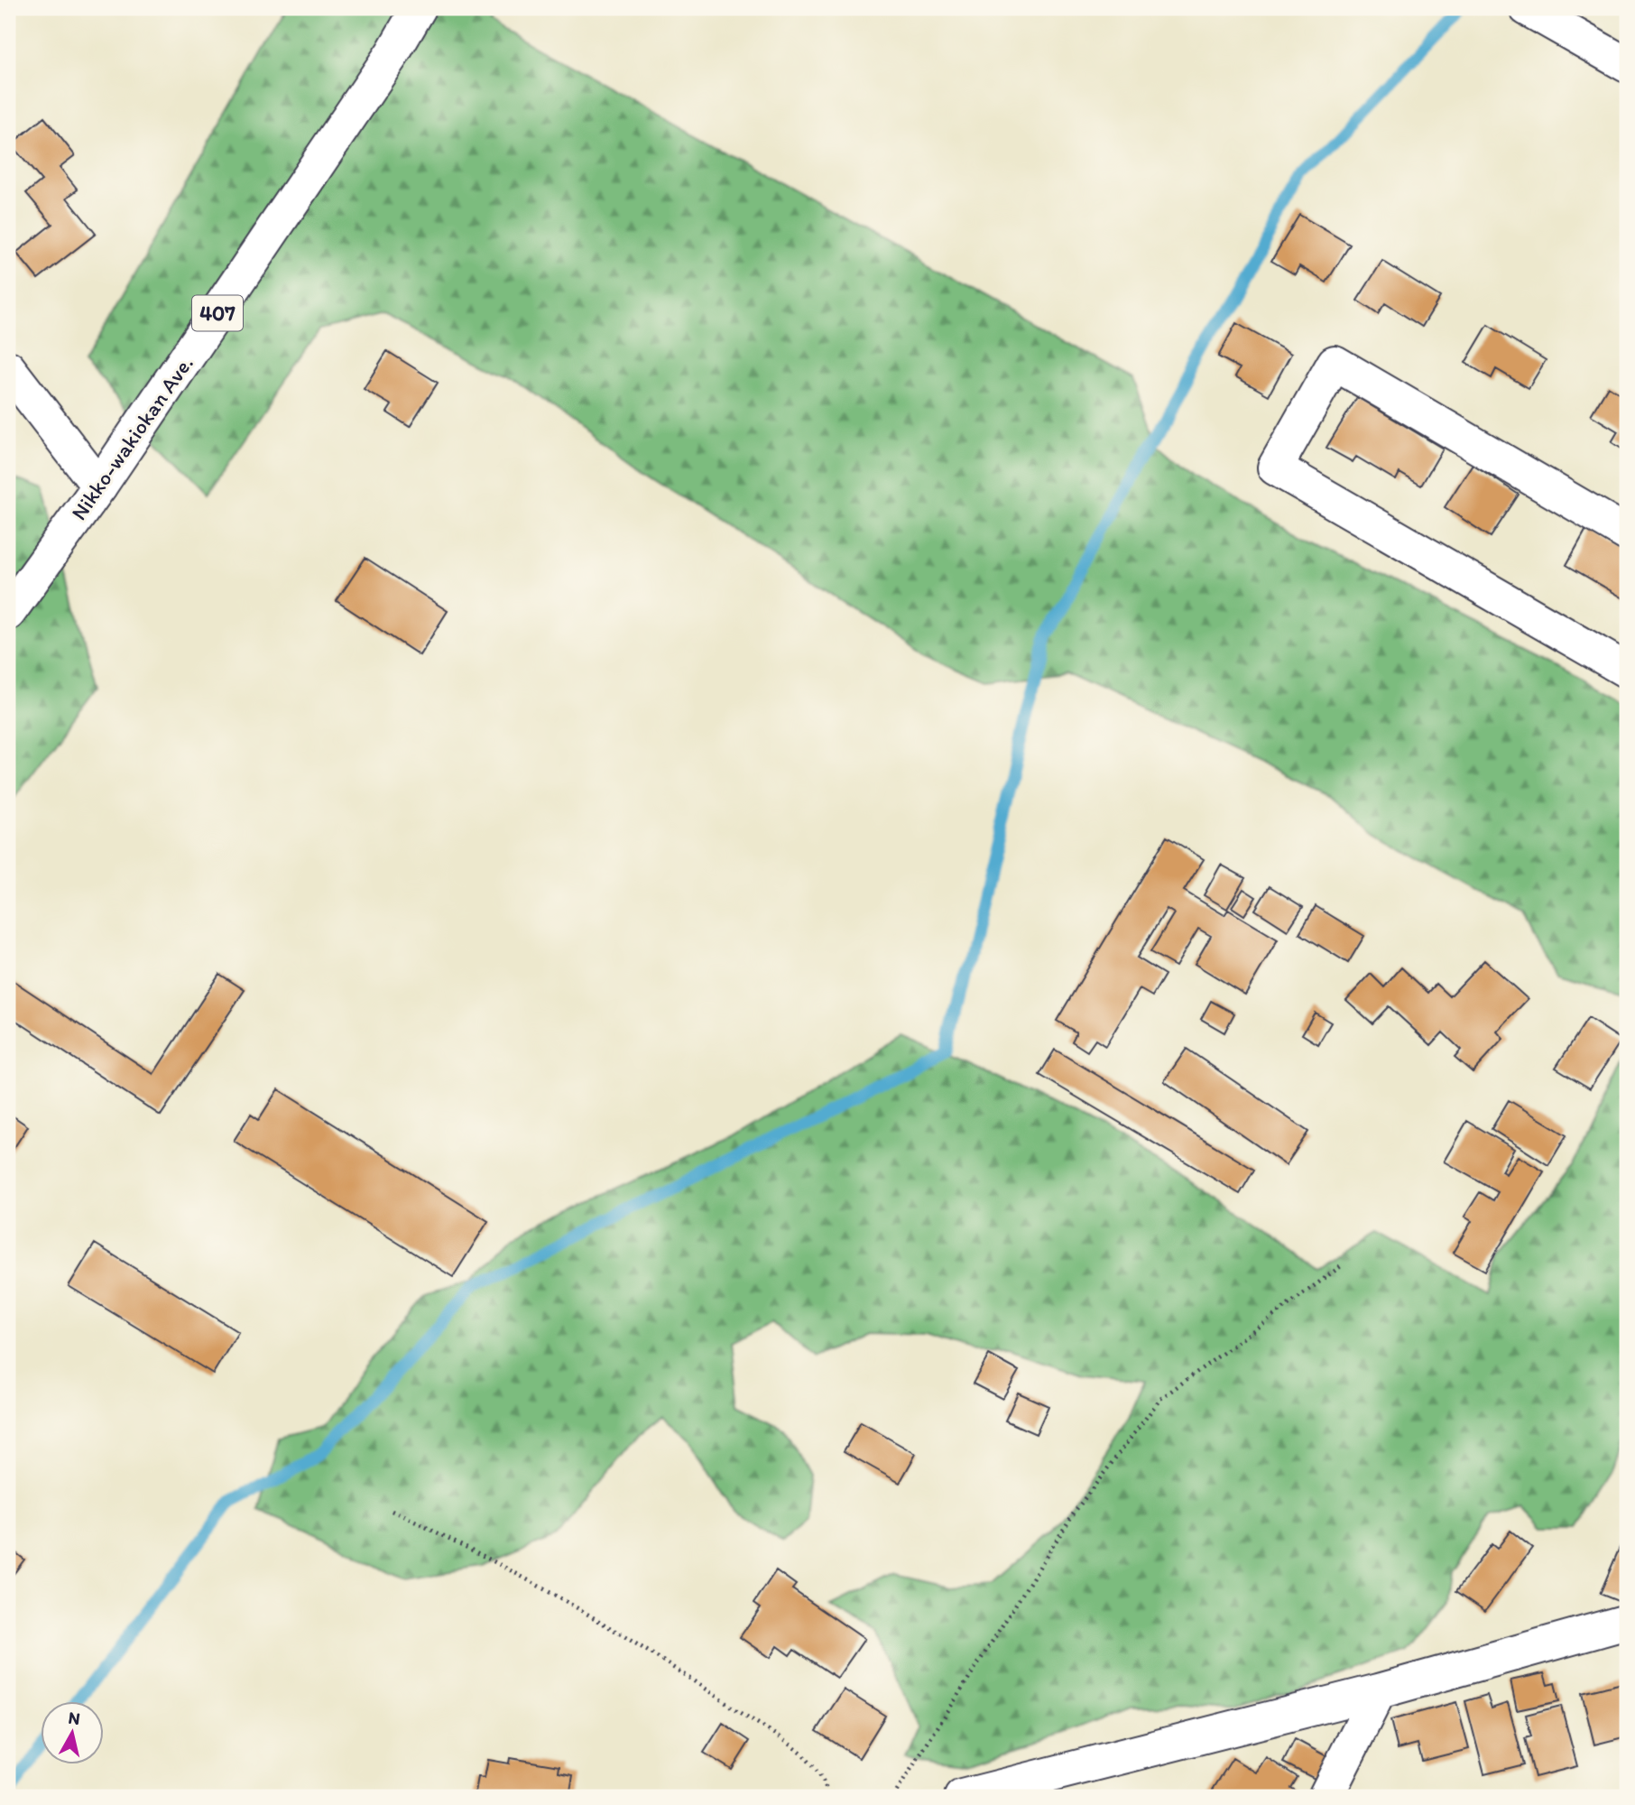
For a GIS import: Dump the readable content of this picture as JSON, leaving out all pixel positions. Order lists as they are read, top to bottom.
{
  "streets": {
    "main road": ["407", "Nikko-wakiokan Ave."]
  },
  "north": "top"
}
